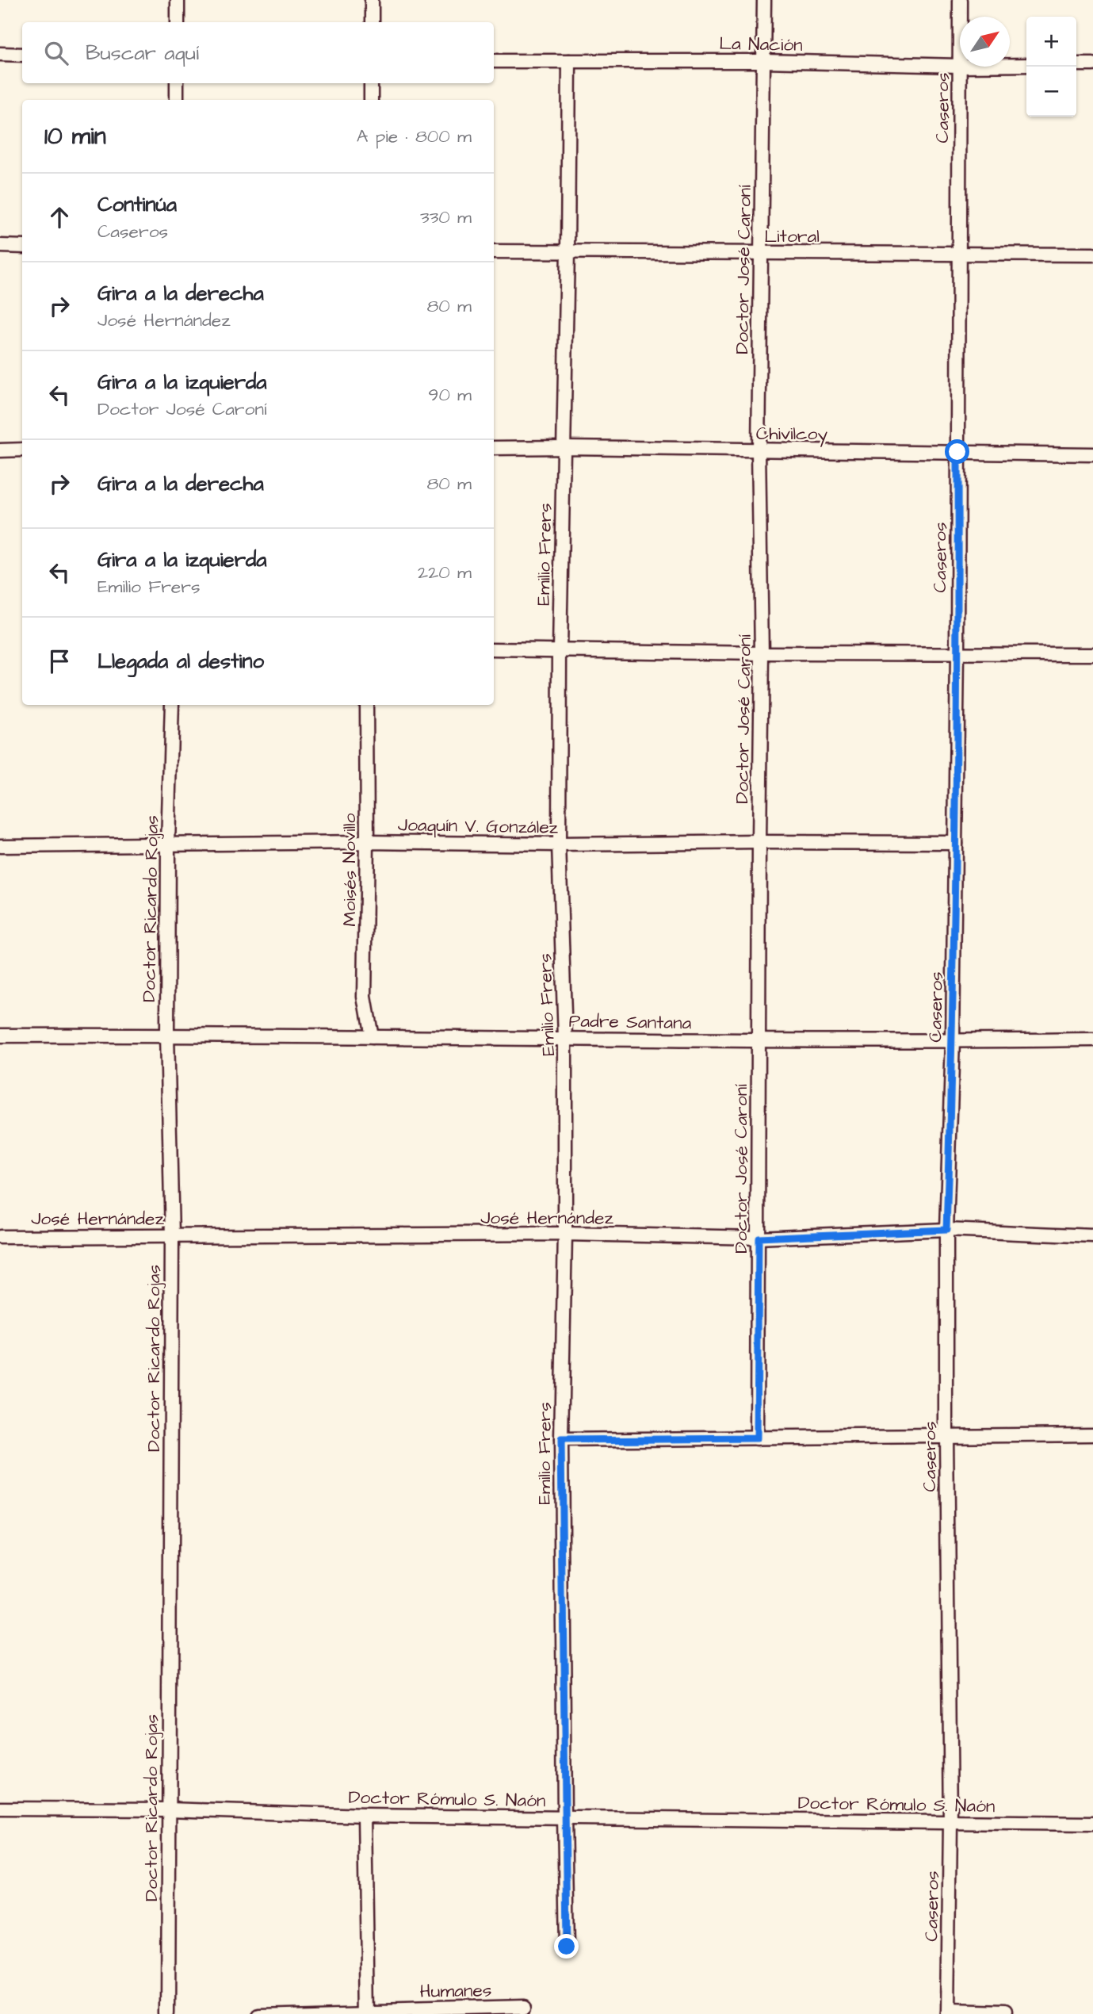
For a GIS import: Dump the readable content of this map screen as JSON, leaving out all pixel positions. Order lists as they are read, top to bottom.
{
  "streets": {
    "street": [
      "La Nación",
      "Caseros",
      "Litoral",
      "Doctor José Caroní",
      "Chivilcoy",
      "Emilio Frers",
      "Joaquín V. González",
      "Moisés Novillo",
      "Doctor Ricardo Rojas",
      "Padre Santana",
      "José Hernández",
      "Doctor Rómulo S. Naón",
      "Humanes"
    ]
  },
  "crossings": [
    ["La Nación", "Caseros"],
    ["La Nación", "Doctor José Caroní"],
    ["La Nación", "Emilio Frers"],
    ["Caseros", "Litoral"],
    ["Caseros", "Chivilcoy"],
    ["Caseros", "Joaquín V. González"],
    ["Caseros", "Padre Santana"],
    ["Caseros", "José Hernández"],
    ["Caseros", "Doctor Rómulo S. Naón"],
    ["Litoral", "Doctor José Caroní"],
    ["Litoral", "Emilio Frers"],
    ["Doctor José Caroní", "Chivilcoy"],
    ["Doctor José Caroní", "Joaquín V. González"],
    ["Doctor José Caroní", "Padre Santana"],
    ["Doctor José Caroní", "José Hernández"],
    ["Chivilcoy", "Emilio Frers"],
    ["Emilio Frers", "Joaquín V. González"],
    ["Emilio Frers", "Padre Santana"],
    ["Emilio Frers", "José Hernández"],
    ["Emilio Frers", "Doctor Rómulo S. Naón"],
    ["Joaquín V. González", "Moisés Novillo"],
    ["Joaquín V. González", "Doctor Ricardo Rojas"],
    ["Moisés Novillo", "Padre Santana"],
    ["Doctor Ricardo Rojas", "Padre Santana"],
    ["Doctor Ricardo Rojas", "José Hernández"],
    ["Doctor Ricardo Rojas", "Doctor Rómulo S. Naón"]
  ],
  "north": "top right",
  "page": {
    "map_buttons": ["+", "−"],
    "search": "Buscar aquí",
    "heading": ["10 min", "A pie · 800 m"],
    "list": [
      ["Continúa", "Caseros", "330 m"],
      ["Gira a la derecha", "José Hernández", "80 m"],
      ["Gira a la izquierda", "Doctor José Caroní", "90 m"],
      ["Gira a la derecha", "80 m"],
      ["Gira a la izquierda", "Emilio Frers", "220 m"],
      "Llegada al destino"
    ]
  }
}
